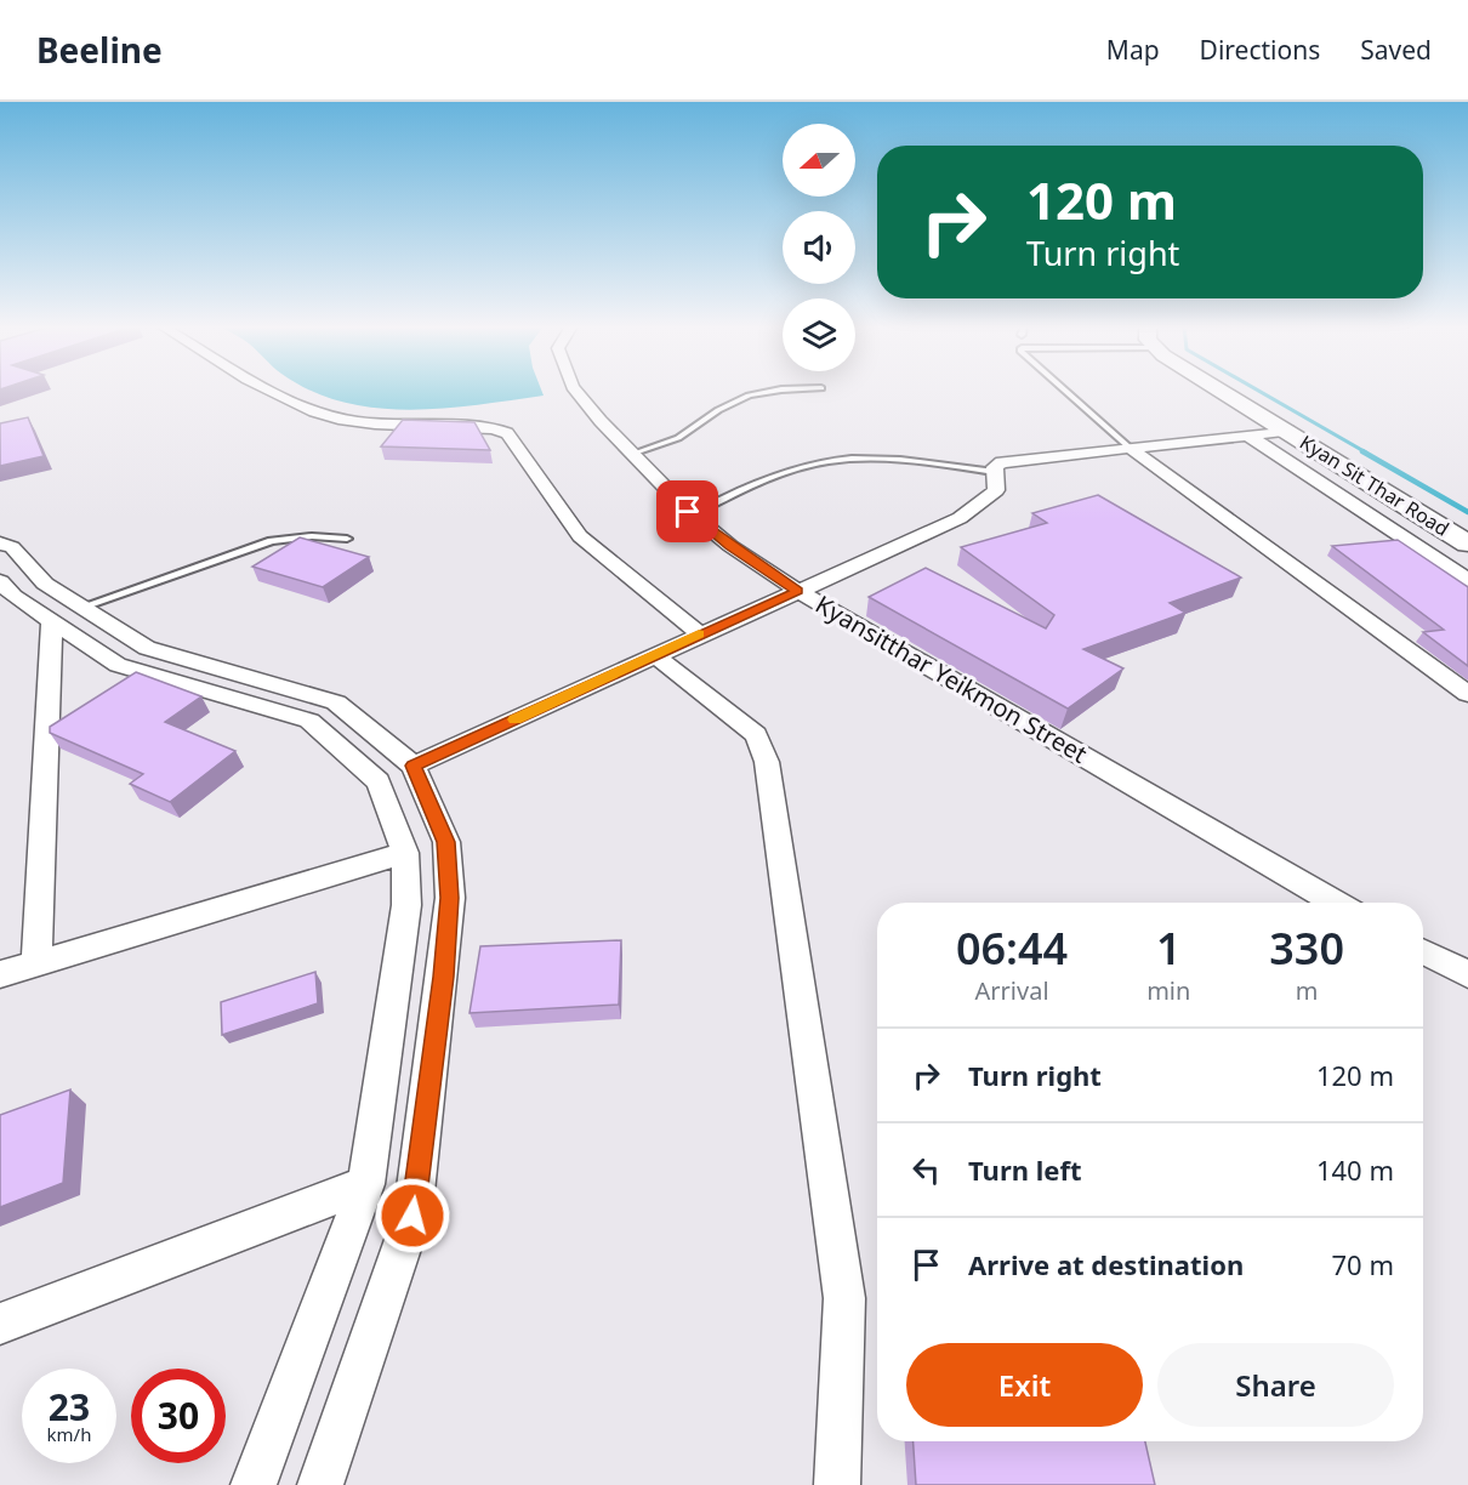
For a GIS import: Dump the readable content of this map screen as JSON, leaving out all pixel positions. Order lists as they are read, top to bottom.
{
  "streets": {
    "main road": ["Kyan Sit Thar Road"],
    "street": ["Kyansitthar Yeikmon Street"]
  },
  "north": "left",
  "page": {
    "header": "Beeline",
    "nav": ["Map", "Directions", "Saved"],
    "turn": ["120 m", "Turn right"],
    "eta": [
      "06:44",
      "Arrival",
      "1",
      "min",
      "330",
      "m"
    ],
    "list": [
      {
        "name": "Turn right",
        "value": "120 m"
      },
      {
        "name": "Turn left",
        "value": "140 m"
      },
      {
        "name": "Arrive at destination",
        "value": "70 m"
      }
    ],
    "buttons": ["Exit", "Share"],
    "speed": "23 km/h",
    "limit": "30"
  }
}
